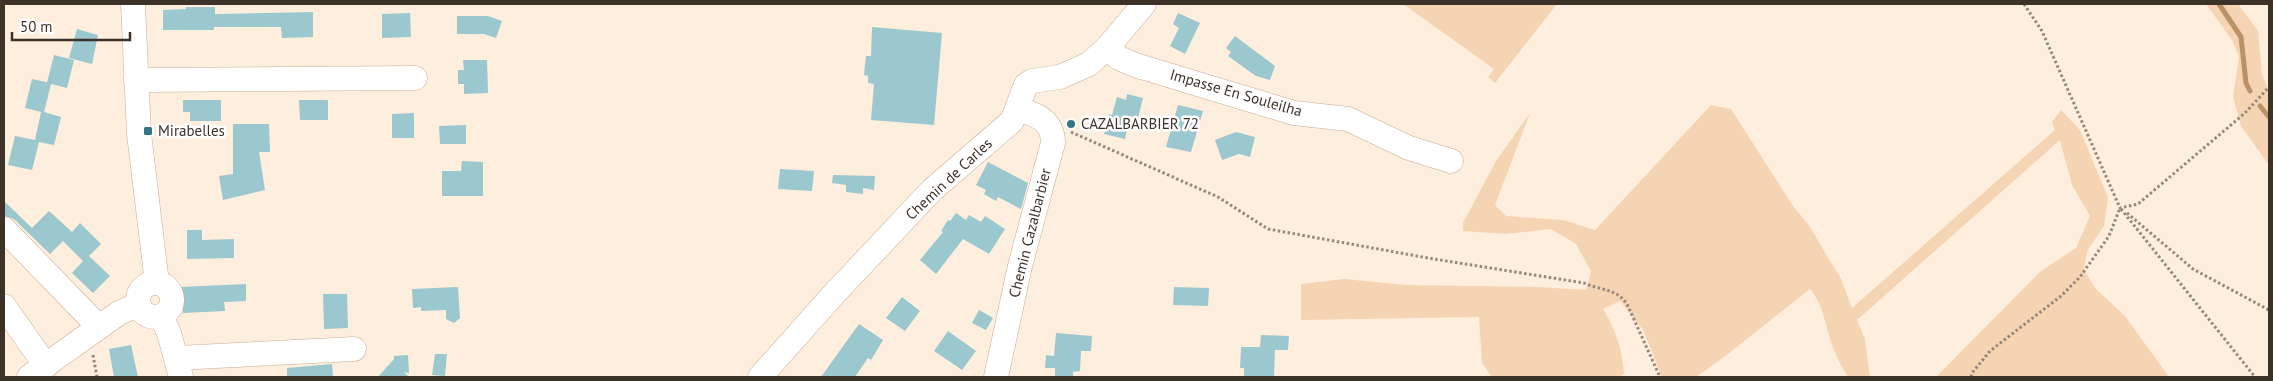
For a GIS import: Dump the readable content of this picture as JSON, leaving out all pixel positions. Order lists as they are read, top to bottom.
{
  "streets": {
    "street": ["Impasse En Souleilha", "Chemin de Carles", "Chemin Cazalbarbier"]
  },
  "crossings": [
    ["Impasse En Souleilha", "Chemin de Carles"]
  ],
  "places": {
    "other": ["CAZALBARBIER 72"],
    "transit": ["Mirabelles"]
  },
  "scale_bar": "50 m"
}
